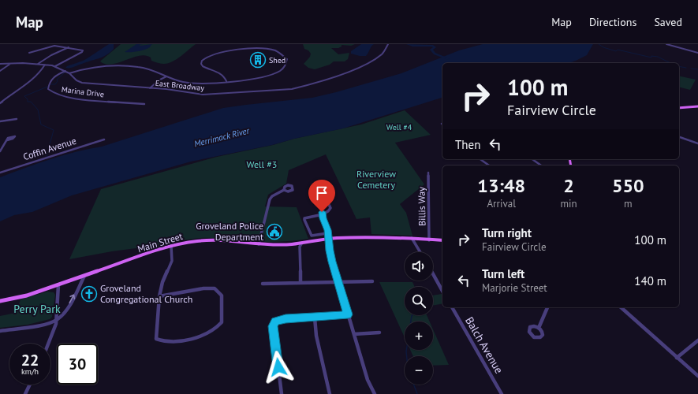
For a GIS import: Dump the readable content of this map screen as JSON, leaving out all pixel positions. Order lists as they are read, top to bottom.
{
  "streets": {
    "main road": ["Main Street"],
    "street": [
      "East Broadway",
      "Marina Drive",
      "Coffin Avenue",
      "Billis Way",
      "Balch Avenue"
    ]
  },
  "crossings": [
    ["East Broadway", "Marina Drive"],
    ["Billis Way", "Main Street"]
  ],
  "water": ["Merrimack River"],
  "parks": [
    "Well #4",
    "Well #3",
    "Riverview Cemetery",
    "Perry Park"
  ],
  "places": {
    "building": ["Shed"],
    "public building": ["Groveland Police Department"],
    "church": ["Groveland Congregational Church"]
  },
  "page": {
    "header": "Map",
    "nav": ["Map", "Directions", "Saved"],
    "turn": ["100 m", "Fairview Circle"],
    "then": "Then",
    "eta": [
      "13:48",
      "Arrival",
      "2",
      "min",
      "550",
      "m"
    ],
    "list": [
      {
        "name": "Turn right",
        "note": "Fairview Circle",
        "value": "100 m"
      },
      {
        "name": "Turn left",
        "note": "Marjorie Street",
        "value": "140 m"
      }
    ],
    "map_buttons": ["+", "−"],
    "speed": "22 km/h",
    "limit": "30"
  }
}
